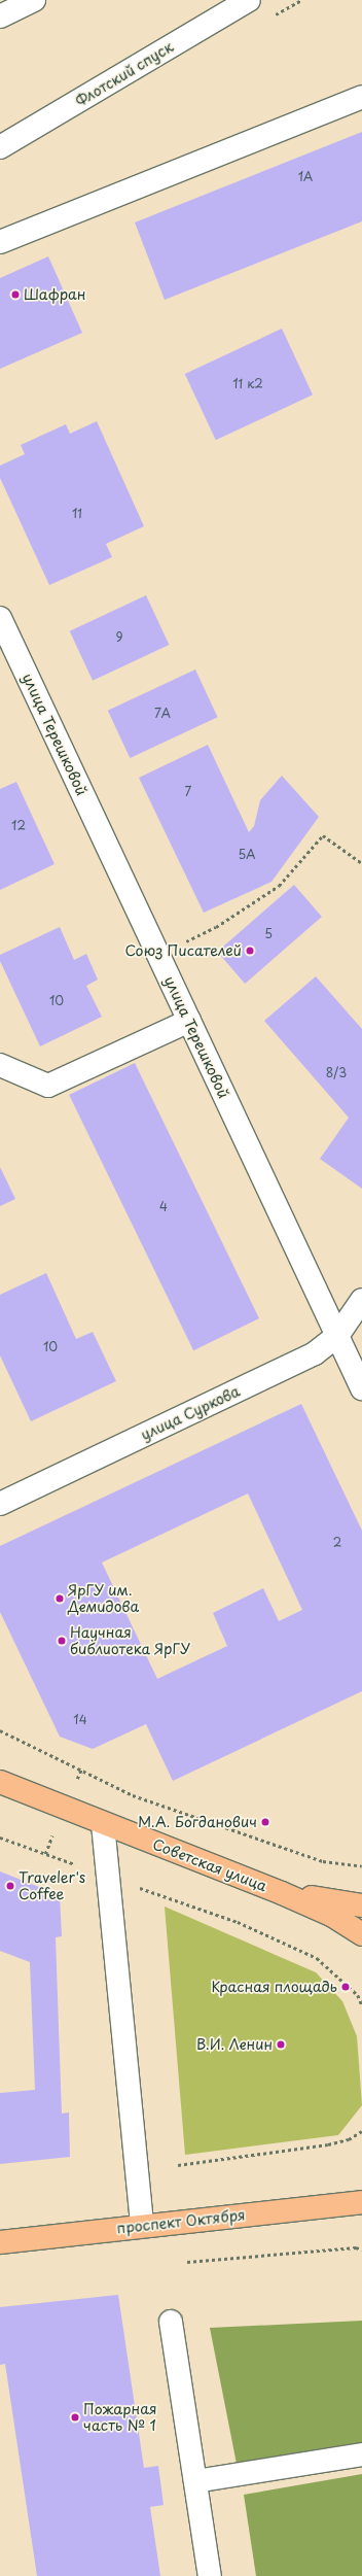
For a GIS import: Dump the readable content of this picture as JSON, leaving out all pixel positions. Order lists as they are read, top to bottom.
{
  "streets": {
    "main road": ["Советская улица", "проспект Октября"],
    "street": ["Флотский спуск", "улица Терешковой", "улица Суркова"]
  },
  "crossings": [
    ["улица Терешковой", "улица Суркова"]
  ],
  "places": [
    "Шафран",
    "Союз Писателей",
    "ЯрГУ им. Демидова",
    "Научная библиотека ЯрГУ",
    "М.А. Богданович",
    "Traveler's Coffee",
    "Красная площадь",
    "В.И. Ленин",
    "Пожарная часть № 1"
  ],
  "house_numbers": [
    "1А",
    "11 к2",
    "11",
    "9",
    "7А",
    "7",
    "12",
    "5А",
    "5",
    "10",
    "8/3",
    "4",
    "10",
    "2",
    "14"
  ]
}
